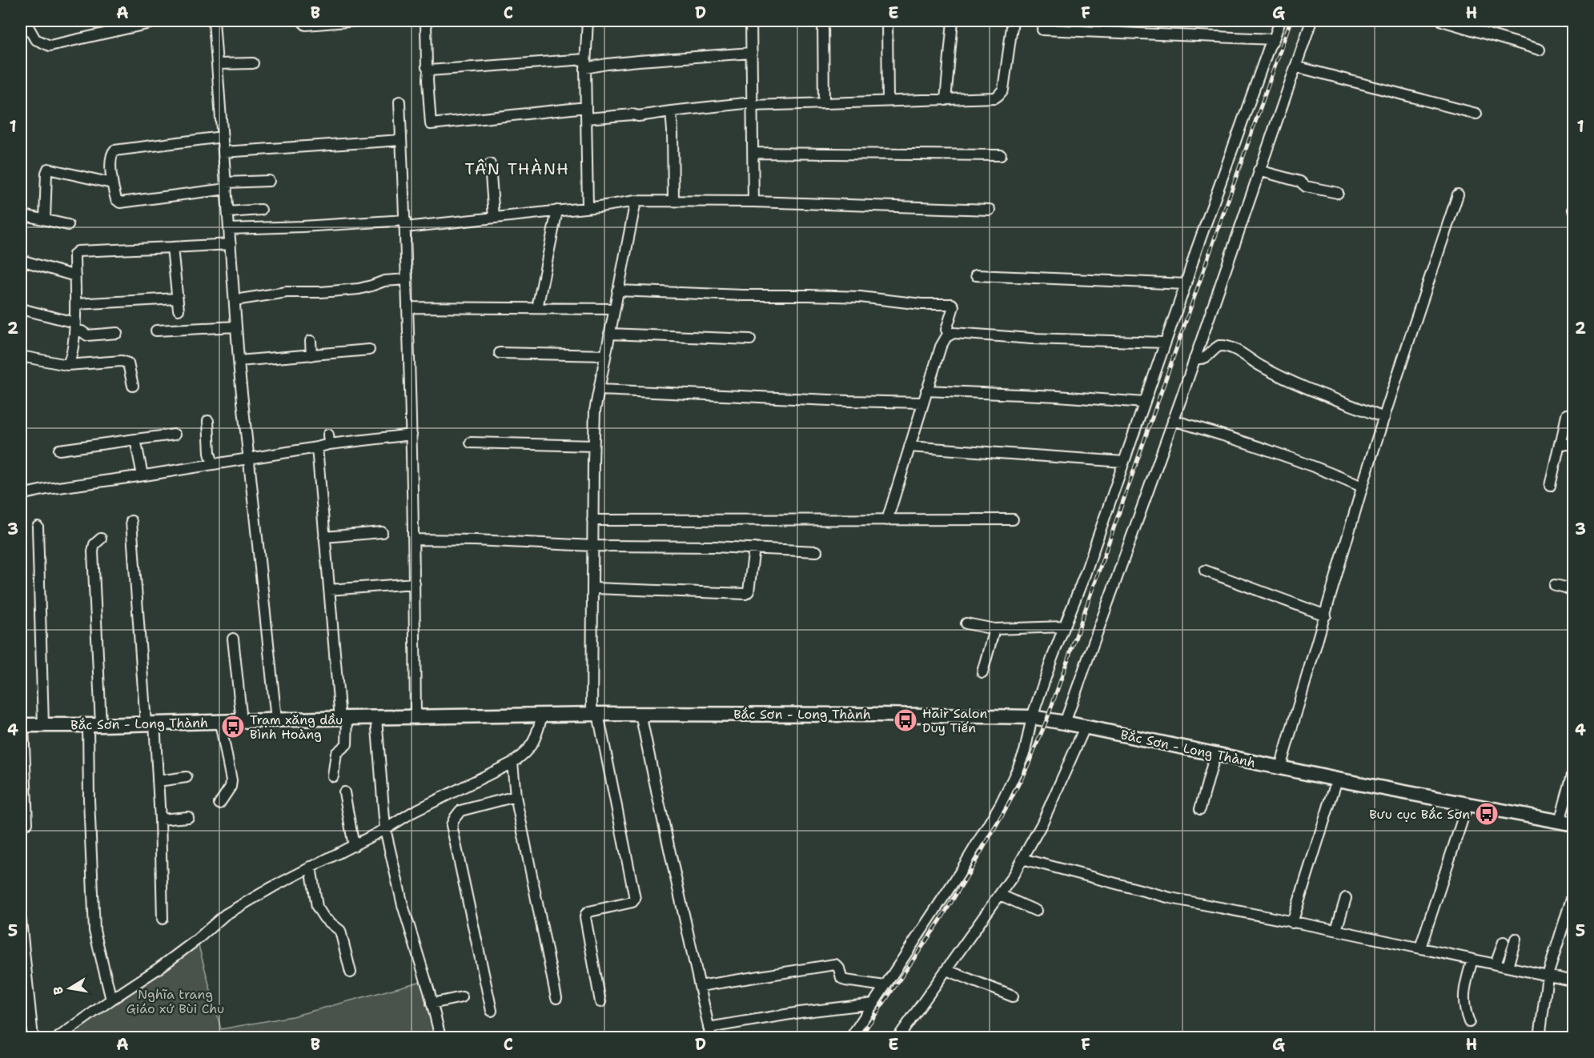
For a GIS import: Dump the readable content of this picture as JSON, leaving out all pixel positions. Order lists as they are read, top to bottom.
{
  "streets": {
    "main road": ["Bắc Sơn - Long Thành"]
  },
  "districts": ["TÂN THÀNH"],
  "parks": ["Nghĩa trang Giáo xứ Bùi Chu"],
  "places": {
    "bus stop": ["Hair Salon Duy Tiến", "Trạm xăng dầu Bình Hoàng", "Bưu cục Bắc Sơn"]
  },
  "north": "left",
  "grid": {
    "columns": [
      "A",
      "B",
      "C",
      "D",
      "E",
      "F",
      "G",
      "H"
    ],
    "rows": [
      "1",
      "2",
      "3",
      "4",
      "5"
    ]
  }
}
